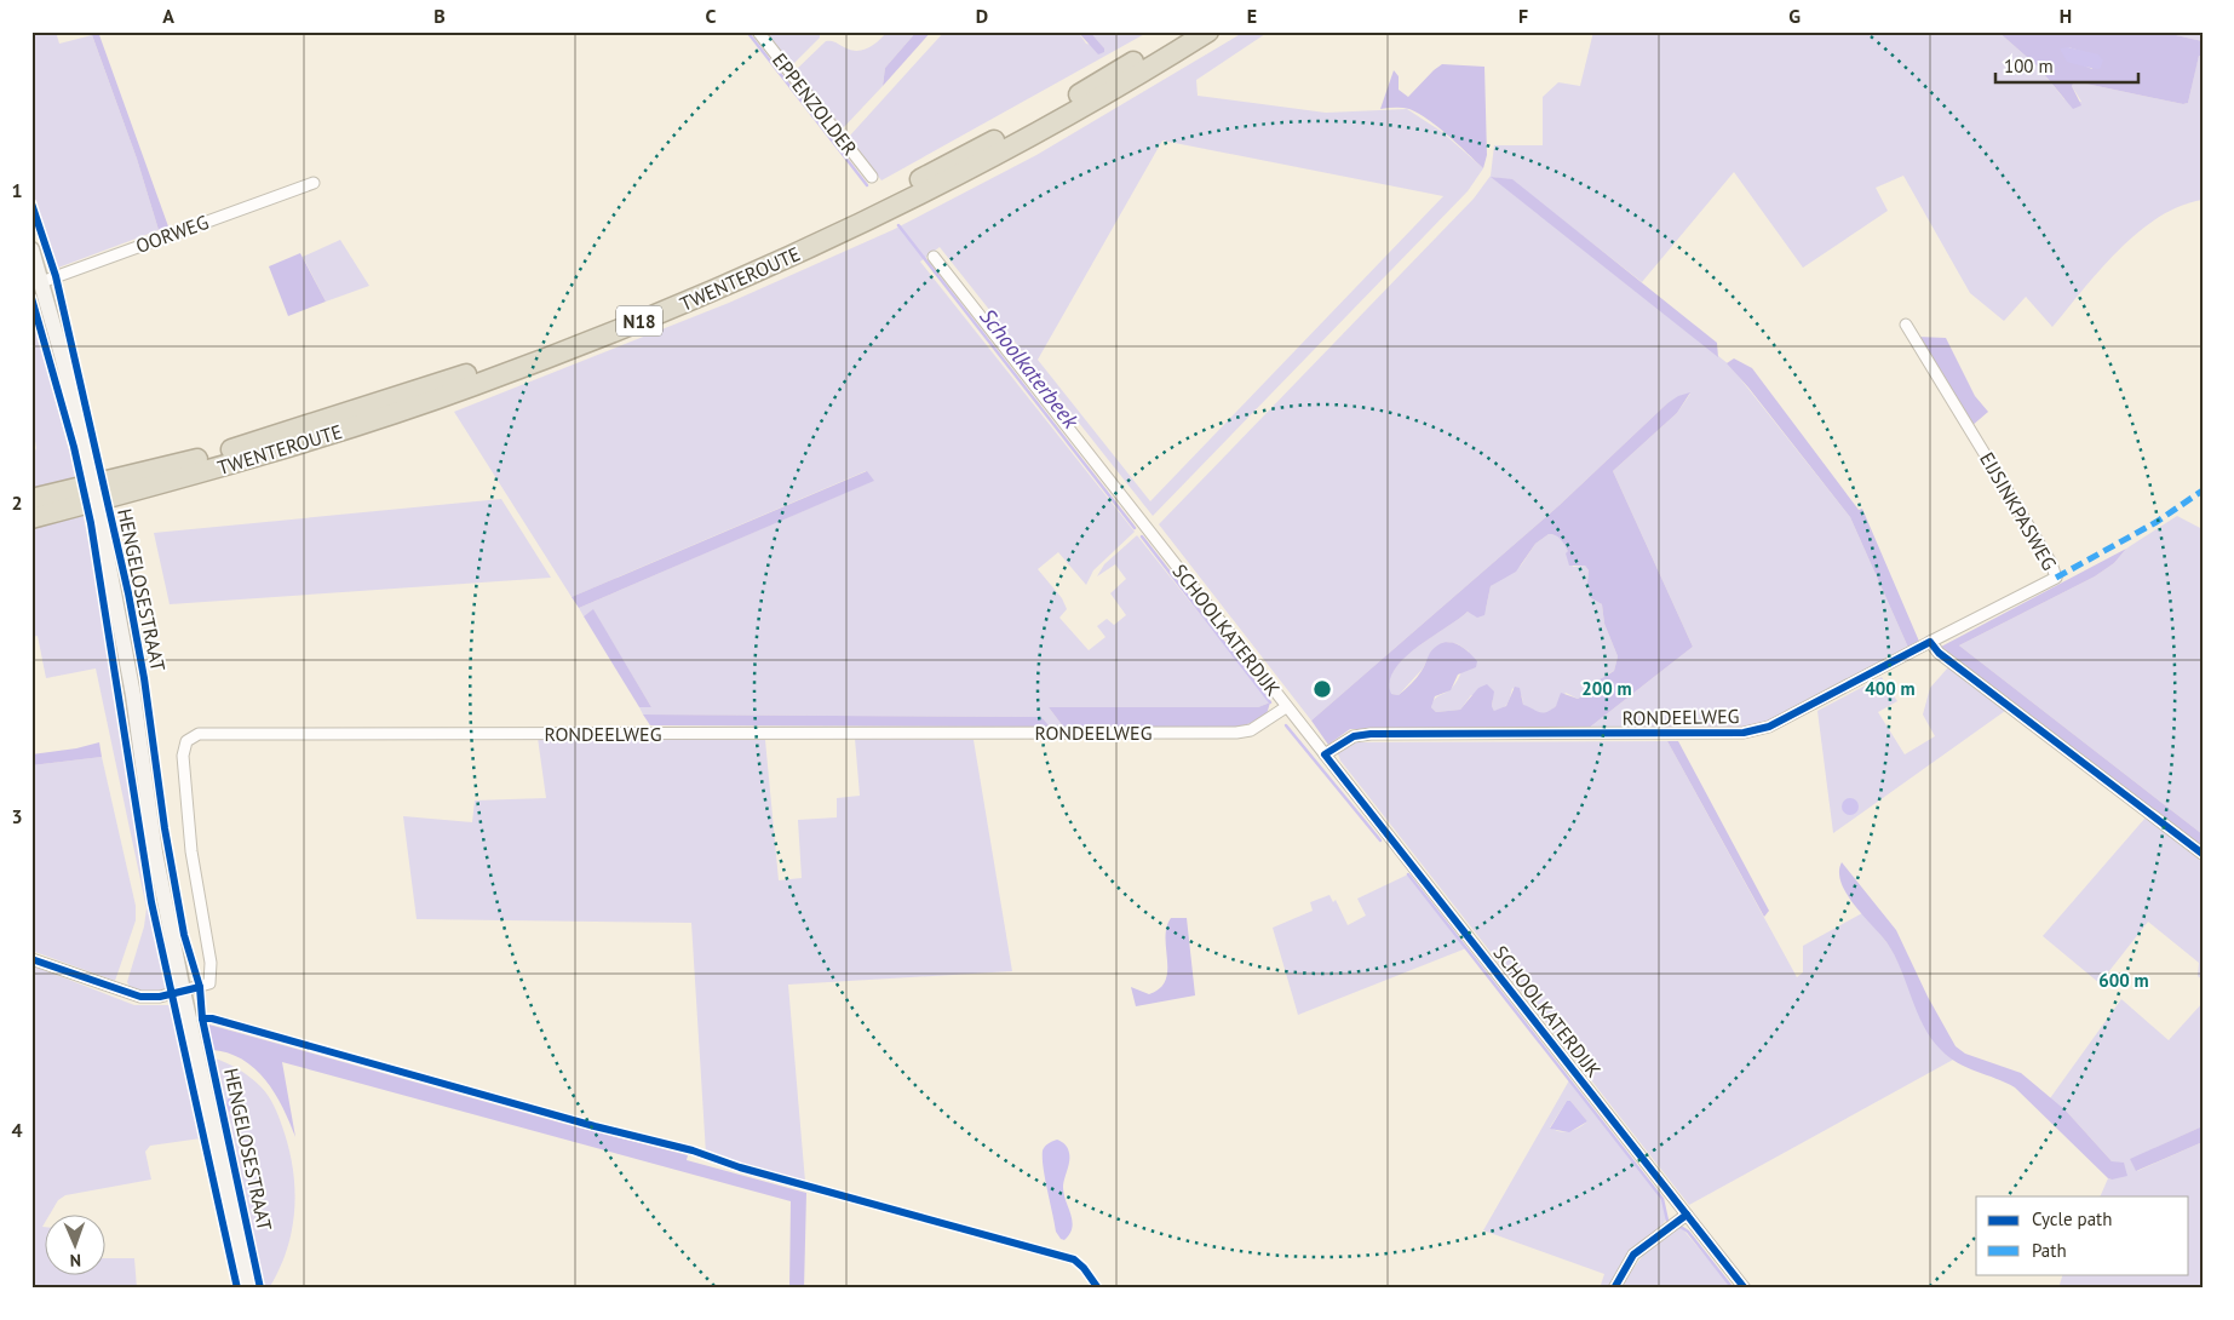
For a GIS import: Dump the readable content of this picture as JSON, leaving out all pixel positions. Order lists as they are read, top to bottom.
{
  "streets": {
    "highway": ["TWENTEROUTE", "N18"],
    "main road": ["HENGELOSESTRAAT"],
    "street": [
      "EPPENZOLDER",
      "OORWEG",
      "EIJSINKPASWEG",
      "SCHOOLKATERDIJK",
      "RONDEELWEG"
    ]
  },
  "crossings": [
    ["OORWEG", "HENGELOSESTRAAT"],
    ["EIJSINKPASWEG", "RONDEELWEG"],
    ["HENGELOSESTRAAT", "RONDEELWEG"],
    ["SCHOOLKATERDIJK", "RONDEELWEG"]
  ],
  "water": ["Schoolkaterbeek"],
  "legend": ["Cycle path", "Path"],
  "scale_bar": "100 m",
  "north": "bottom",
  "grid": {
    "columns": [
      "A",
      "B",
      "C",
      "D",
      "E",
      "F",
      "G",
      "H"
    ],
    "rows": [
      "1",
      "2",
      "3",
      "4"
    ]
  },
  "rings": ["200 m", "400 m", "600 m"]
}
